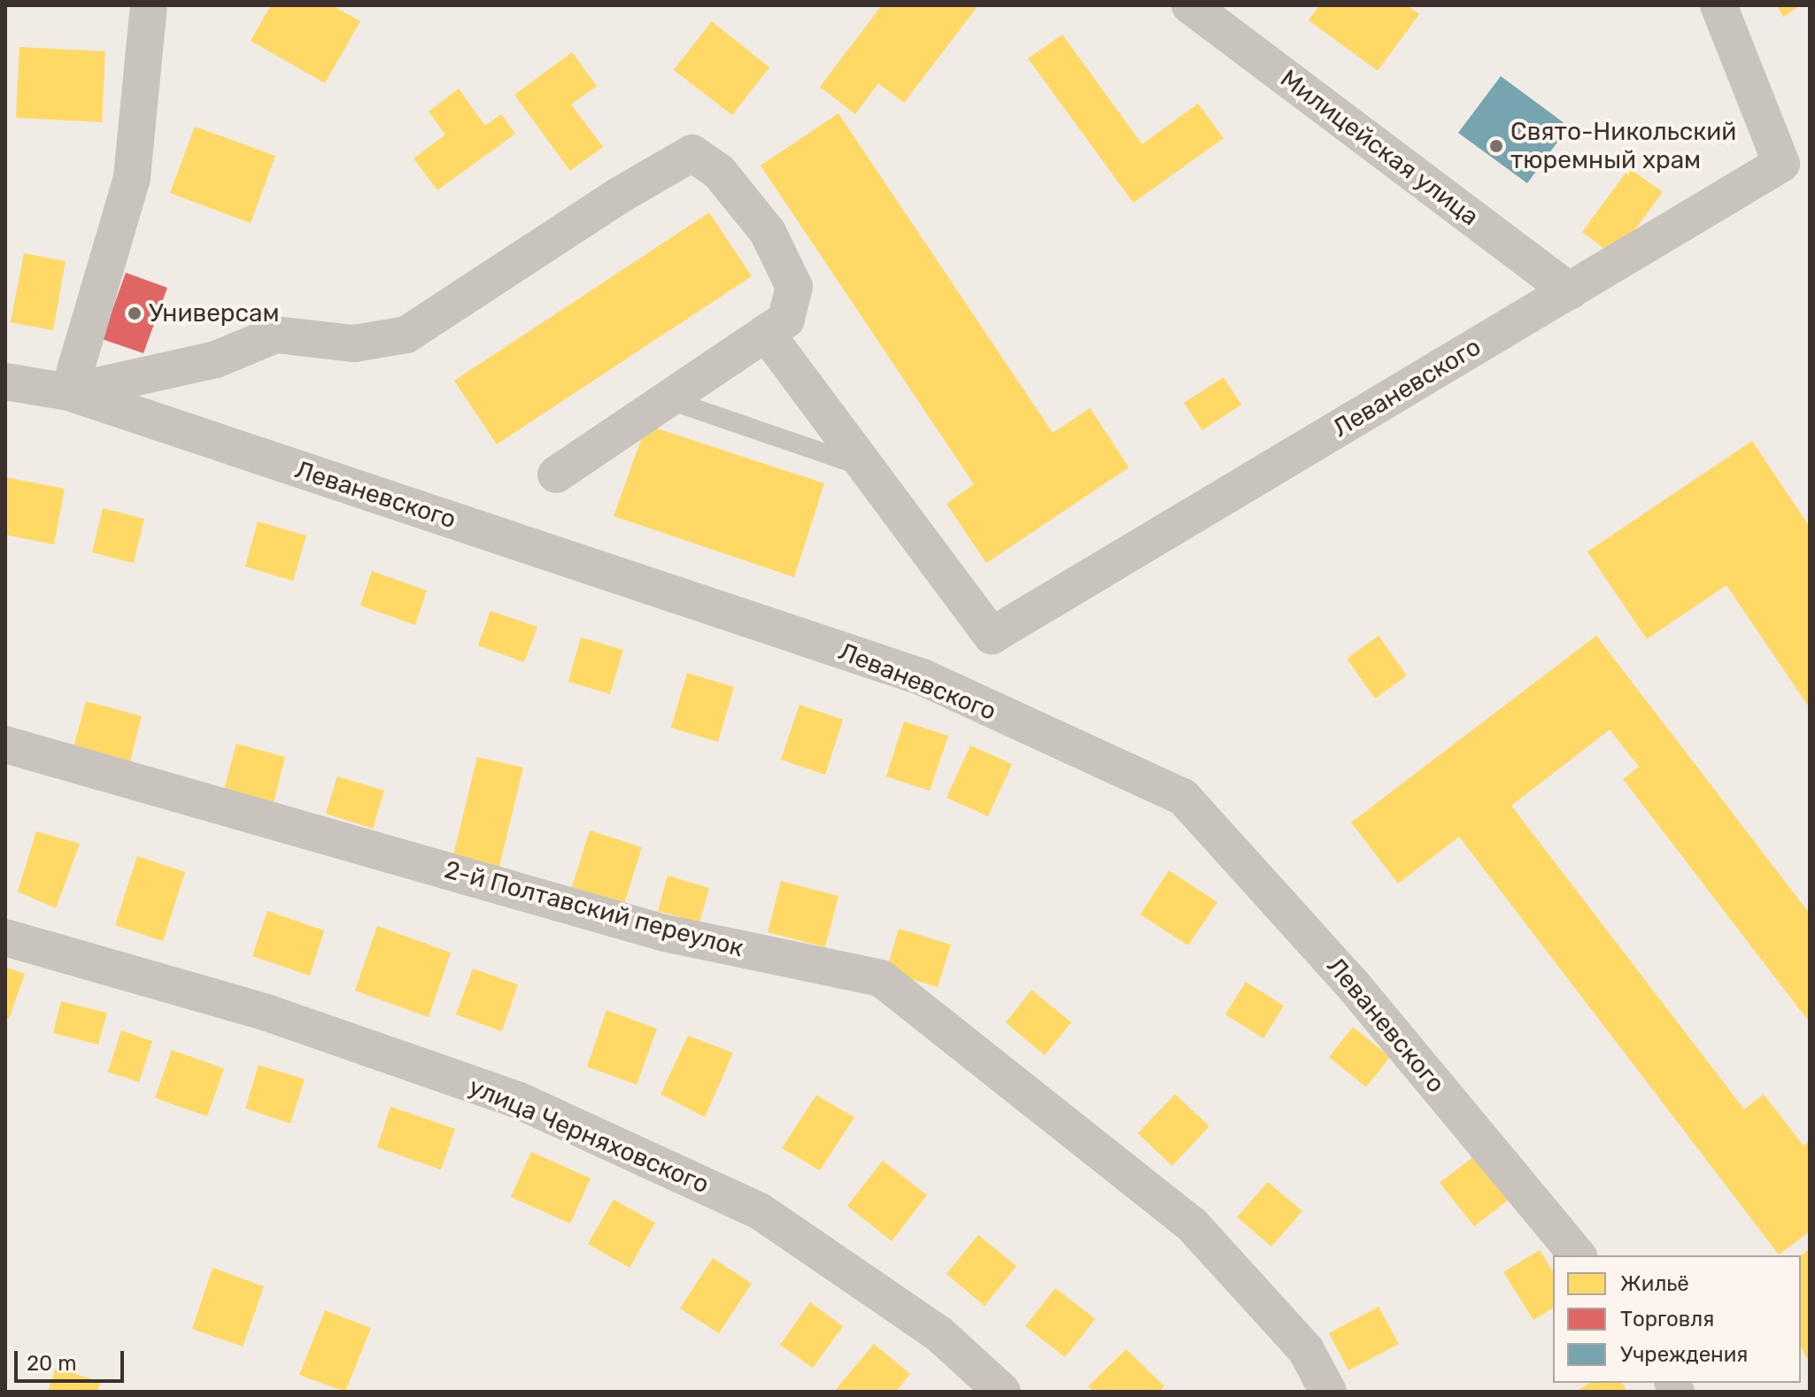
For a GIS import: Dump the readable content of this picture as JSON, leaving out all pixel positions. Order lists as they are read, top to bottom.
{
  "streets": {
    "street": [
      "Милицейская улица",
      "Леваневского",
      "2-й Полтавский переулок",
      "улица Черняховского"
    ]
  },
  "crossings": [
    ["Милицейская улица", "Леваневского"]
  ],
  "places": ["Свято-Никольский тюремный храм", "Универсам"],
  "legend": ["Жильё", "Торговля", "Учреждения"],
  "scale_bar": "20 m"
}
